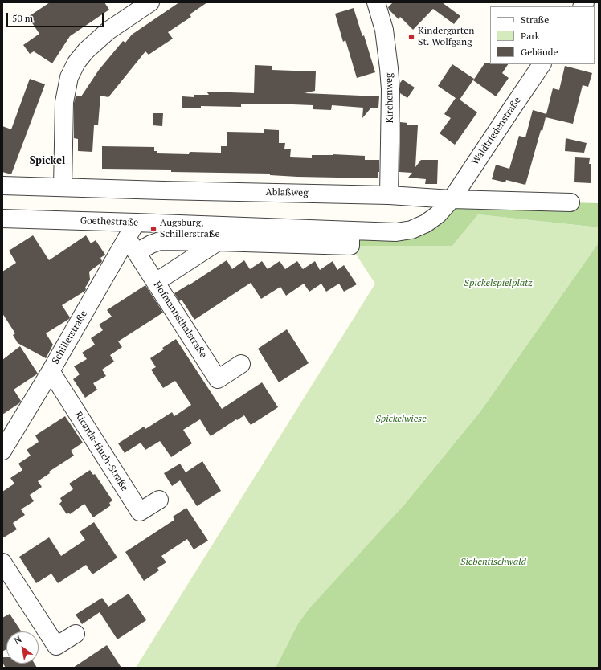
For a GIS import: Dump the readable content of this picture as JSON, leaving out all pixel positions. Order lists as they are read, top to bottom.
{
  "streets": {
    "street": [
      "Kirchenweg",
      "Waldfriedenstraße",
      "Ablaßweg",
      "Goethestraße",
      "Hofmannsthalstraße",
      "Schillerstraße",
      "Ricarda-Huch-Straße"
    ]
  },
  "crossings": [
    ["Kirchenweg", "Ablaßweg"],
    ["Waldfriedenstraße", "Ablaßweg"],
    ["Waldfriedenstraße", "Goethestraße"],
    ["Ablaßweg", "Goethestraße"],
    ["Goethestraße", "Schillerstraße"],
    ["Hofmannsthalstraße", "Schillerstraße"],
    ["Schillerstraße", "Ricarda-Huch-Straße"]
  ],
  "districts": ["Spickel"],
  "parks": ["Spickelspielplatz", "Spickelwiese", "Siebentischwald"],
  "places": ["Kindergarten St. Wolfgang", "Augsburg, Schillerstraße"],
  "legend": ["Straße", "Park", "Gebäude"],
  "scale_bar": "50 m",
  "north": "top left"
}
